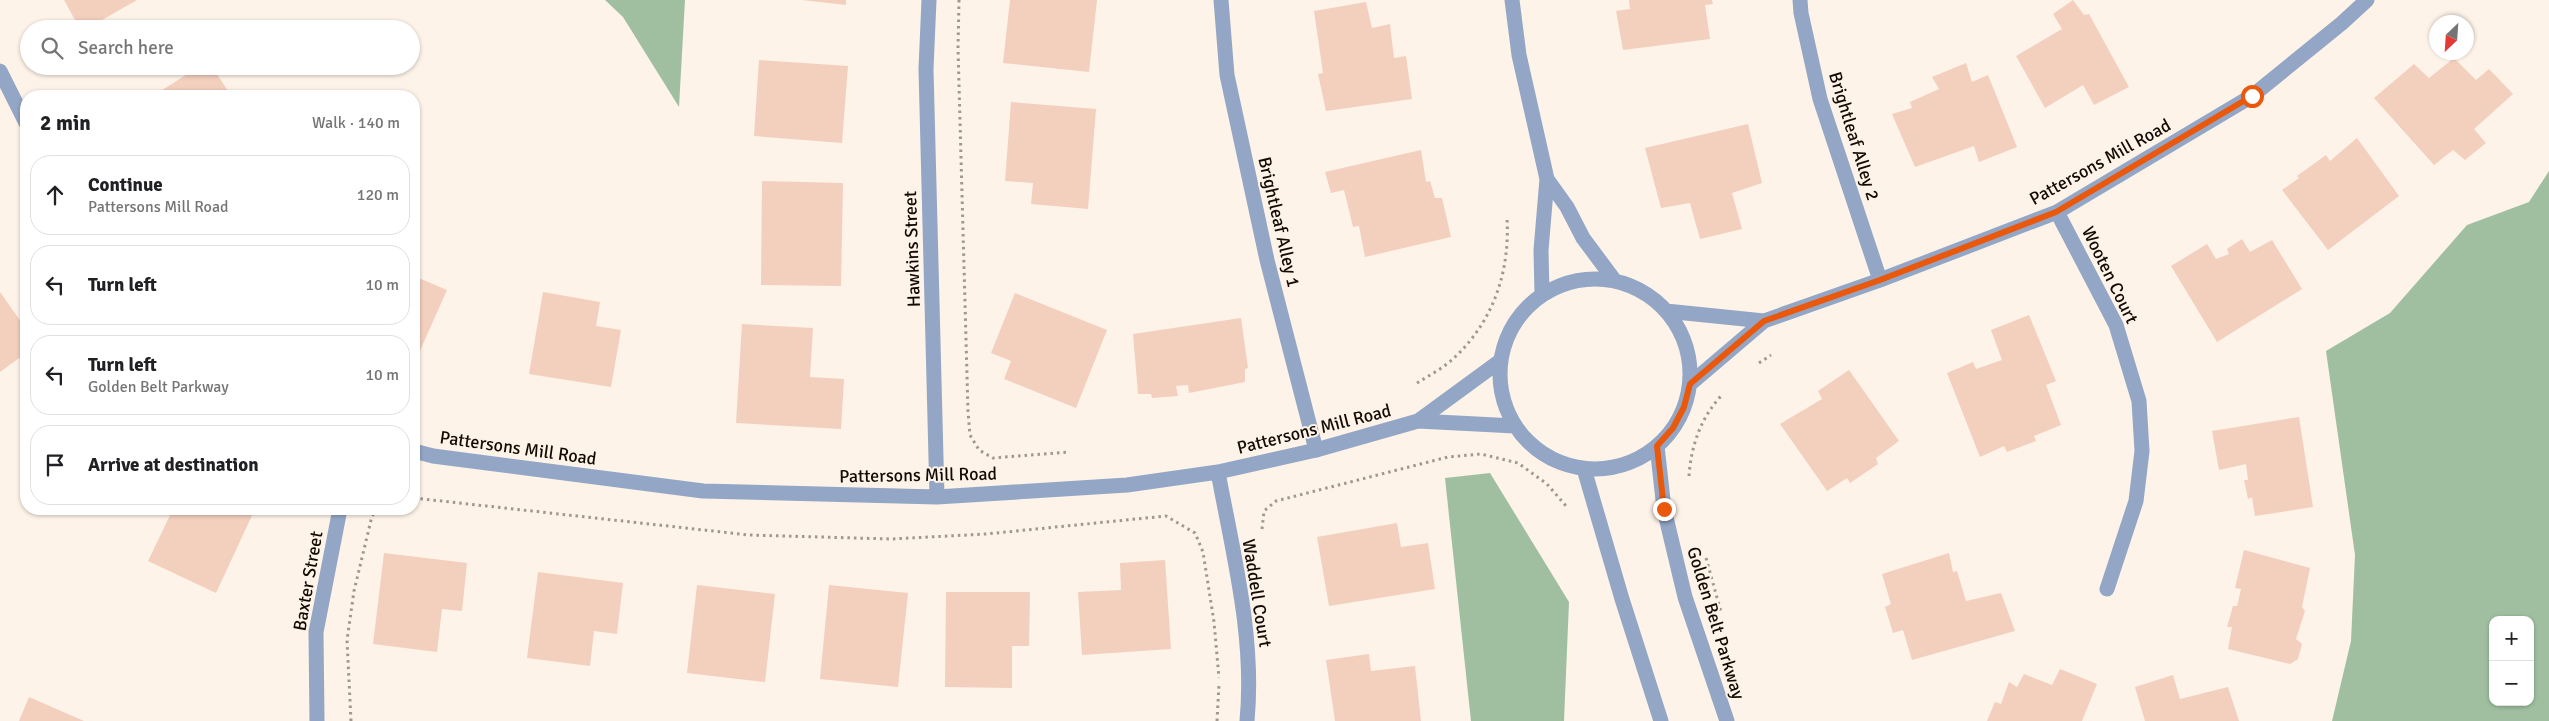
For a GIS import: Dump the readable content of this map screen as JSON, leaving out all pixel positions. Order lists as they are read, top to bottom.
{
  "streets": {
    "street": [
      "Brightleaf Alley 2",
      "Pattersons Mill Road",
      "Brightleaf Alley 1",
      "Hawkins Street",
      "Wooten Court",
      "Baxter Street",
      "Waddell Court",
      "Golden Belt Parkway"
    ]
  },
  "crossings": [
    ["Brightleaf Alley 2", "Pattersons Mill Road"],
    ["Pattersons Mill Road", "Brightleaf Alley 1"],
    ["Pattersons Mill Road", "Hawkins Street"],
    ["Pattersons Mill Road", "Wooten Court"],
    ["Pattersons Mill Road", "Waddell Court"]
  ],
  "north": "bottom left",
  "page": {
    "search": "Search here",
    "heading": ["2 min", "Walk · 140 m"],
    "list": [
      ["Continue", "Pattersons Mill Road", "120 m"],
      ["Turn left", "10 m"],
      ["Turn left", "Golden Belt Parkway", "10 m"],
      "Arrive at destination"
    ],
    "map_buttons": ["+", "−"]
  }
}
